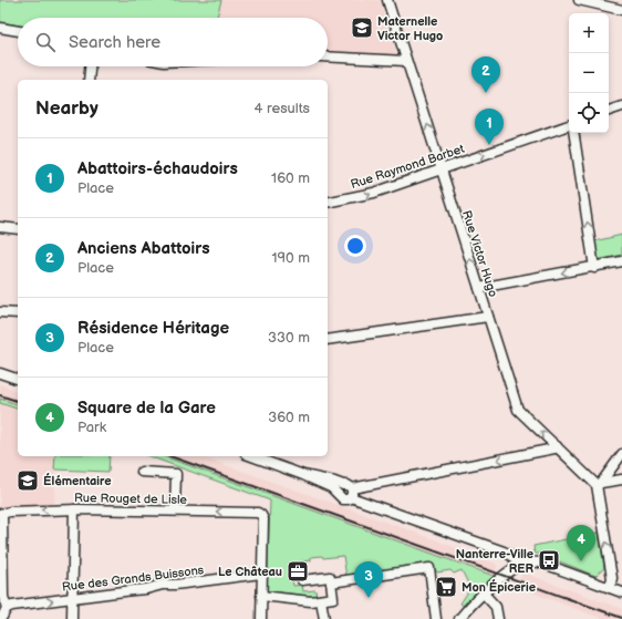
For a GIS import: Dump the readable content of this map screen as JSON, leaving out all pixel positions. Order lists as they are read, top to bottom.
{
  "streets": {
    "street": [
      "Rue Raymond Barbet",
      "Rue Victor Hugo",
      "Rue Rouget de Lisle",
      "Rue des Grands Buissons"
    ]
  },
  "crossings": [
    ["Rue Raymond Barbet", "Rue Victor Hugo"],
    ["Rue Rouget de Lisle", "Rue des Grands Buissons"]
  ],
  "one_way": ["Rue Raymond Barbet", "Rue Victor Hugo"],
  "places": {
    "school or university": ["Maternelle Victor Hugo", "Élémentaire"],
    "bus stop": ["Nanterre-Ville RER"],
    "office": ["Le Château"],
    "supermarket": ["Mon Épicerie"]
  },
  "page": {
    "map_buttons": ["+", "−"],
    "search": "Search here",
    "pins": [
      "2",
      "1",
      "4",
      "3"
    ],
    "heading": ["Nearby", "4 results"],
    "list": [
      {
        "mark": "1",
        "name": "Abattoirs-échaudoirs",
        "note": "Place",
        "value": "160 m"
      },
      {
        "mark": "2",
        "name": "Anciens Abattoirs",
        "note": "Place",
        "value": "190 m"
      },
      {
        "mark": "3",
        "name": "Résidence Héritage",
        "note": "Place",
        "value": "330 m"
      },
      {
        "mark": "4",
        "name": "Square de la Gare",
        "note": "Park",
        "value": "360 m"
      }
    ]
  }
}
